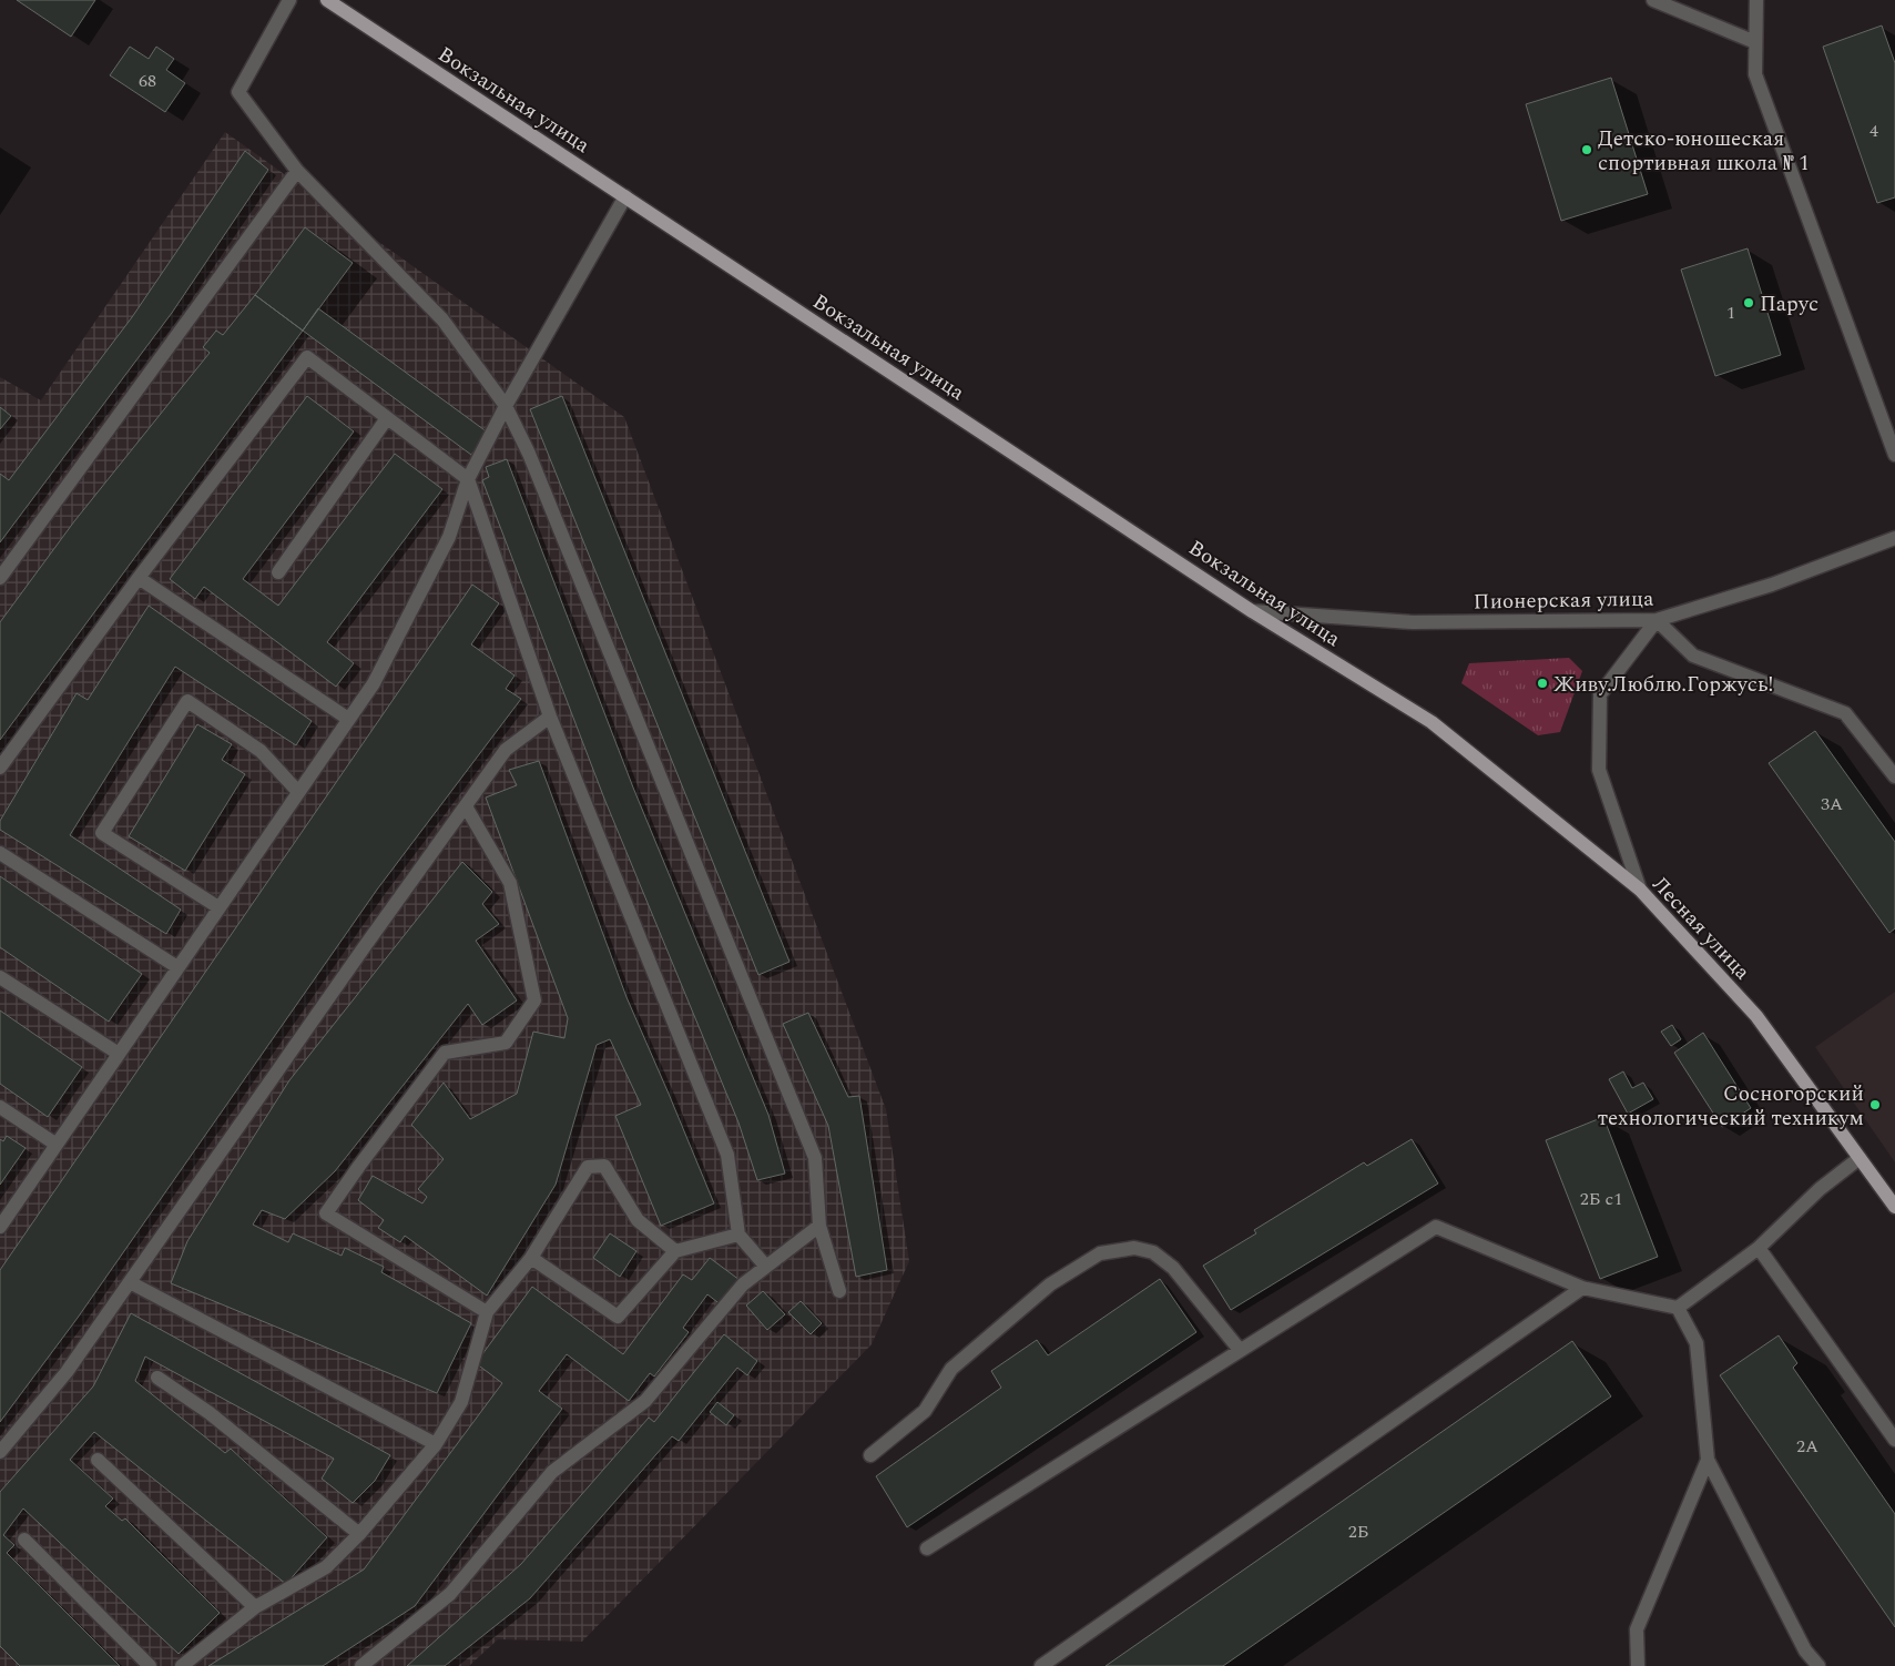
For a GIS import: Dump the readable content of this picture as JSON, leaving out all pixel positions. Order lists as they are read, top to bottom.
{
  "streets": {
    "main road": ["Вокзальная улица", "Лесная улица"],
    "street": ["Пионерская улица"]
  },
  "crossings": [
    ["Вокзальная улица", "Пионерская улица"],
    ["Вокзальная улица", "Лесная улица"]
  ],
  "places": [
    "Детско-юношеская спортивная школа № 1",
    "Парус",
    "Живу.Люблю.Горжусь!",
    "Сосногорский технологический техникум"
  ],
  "house_numbers": [
    "68",
    "4",
    "1",
    "3А",
    "2Б с1",
    "2А",
    "2Б"
  ]
}
